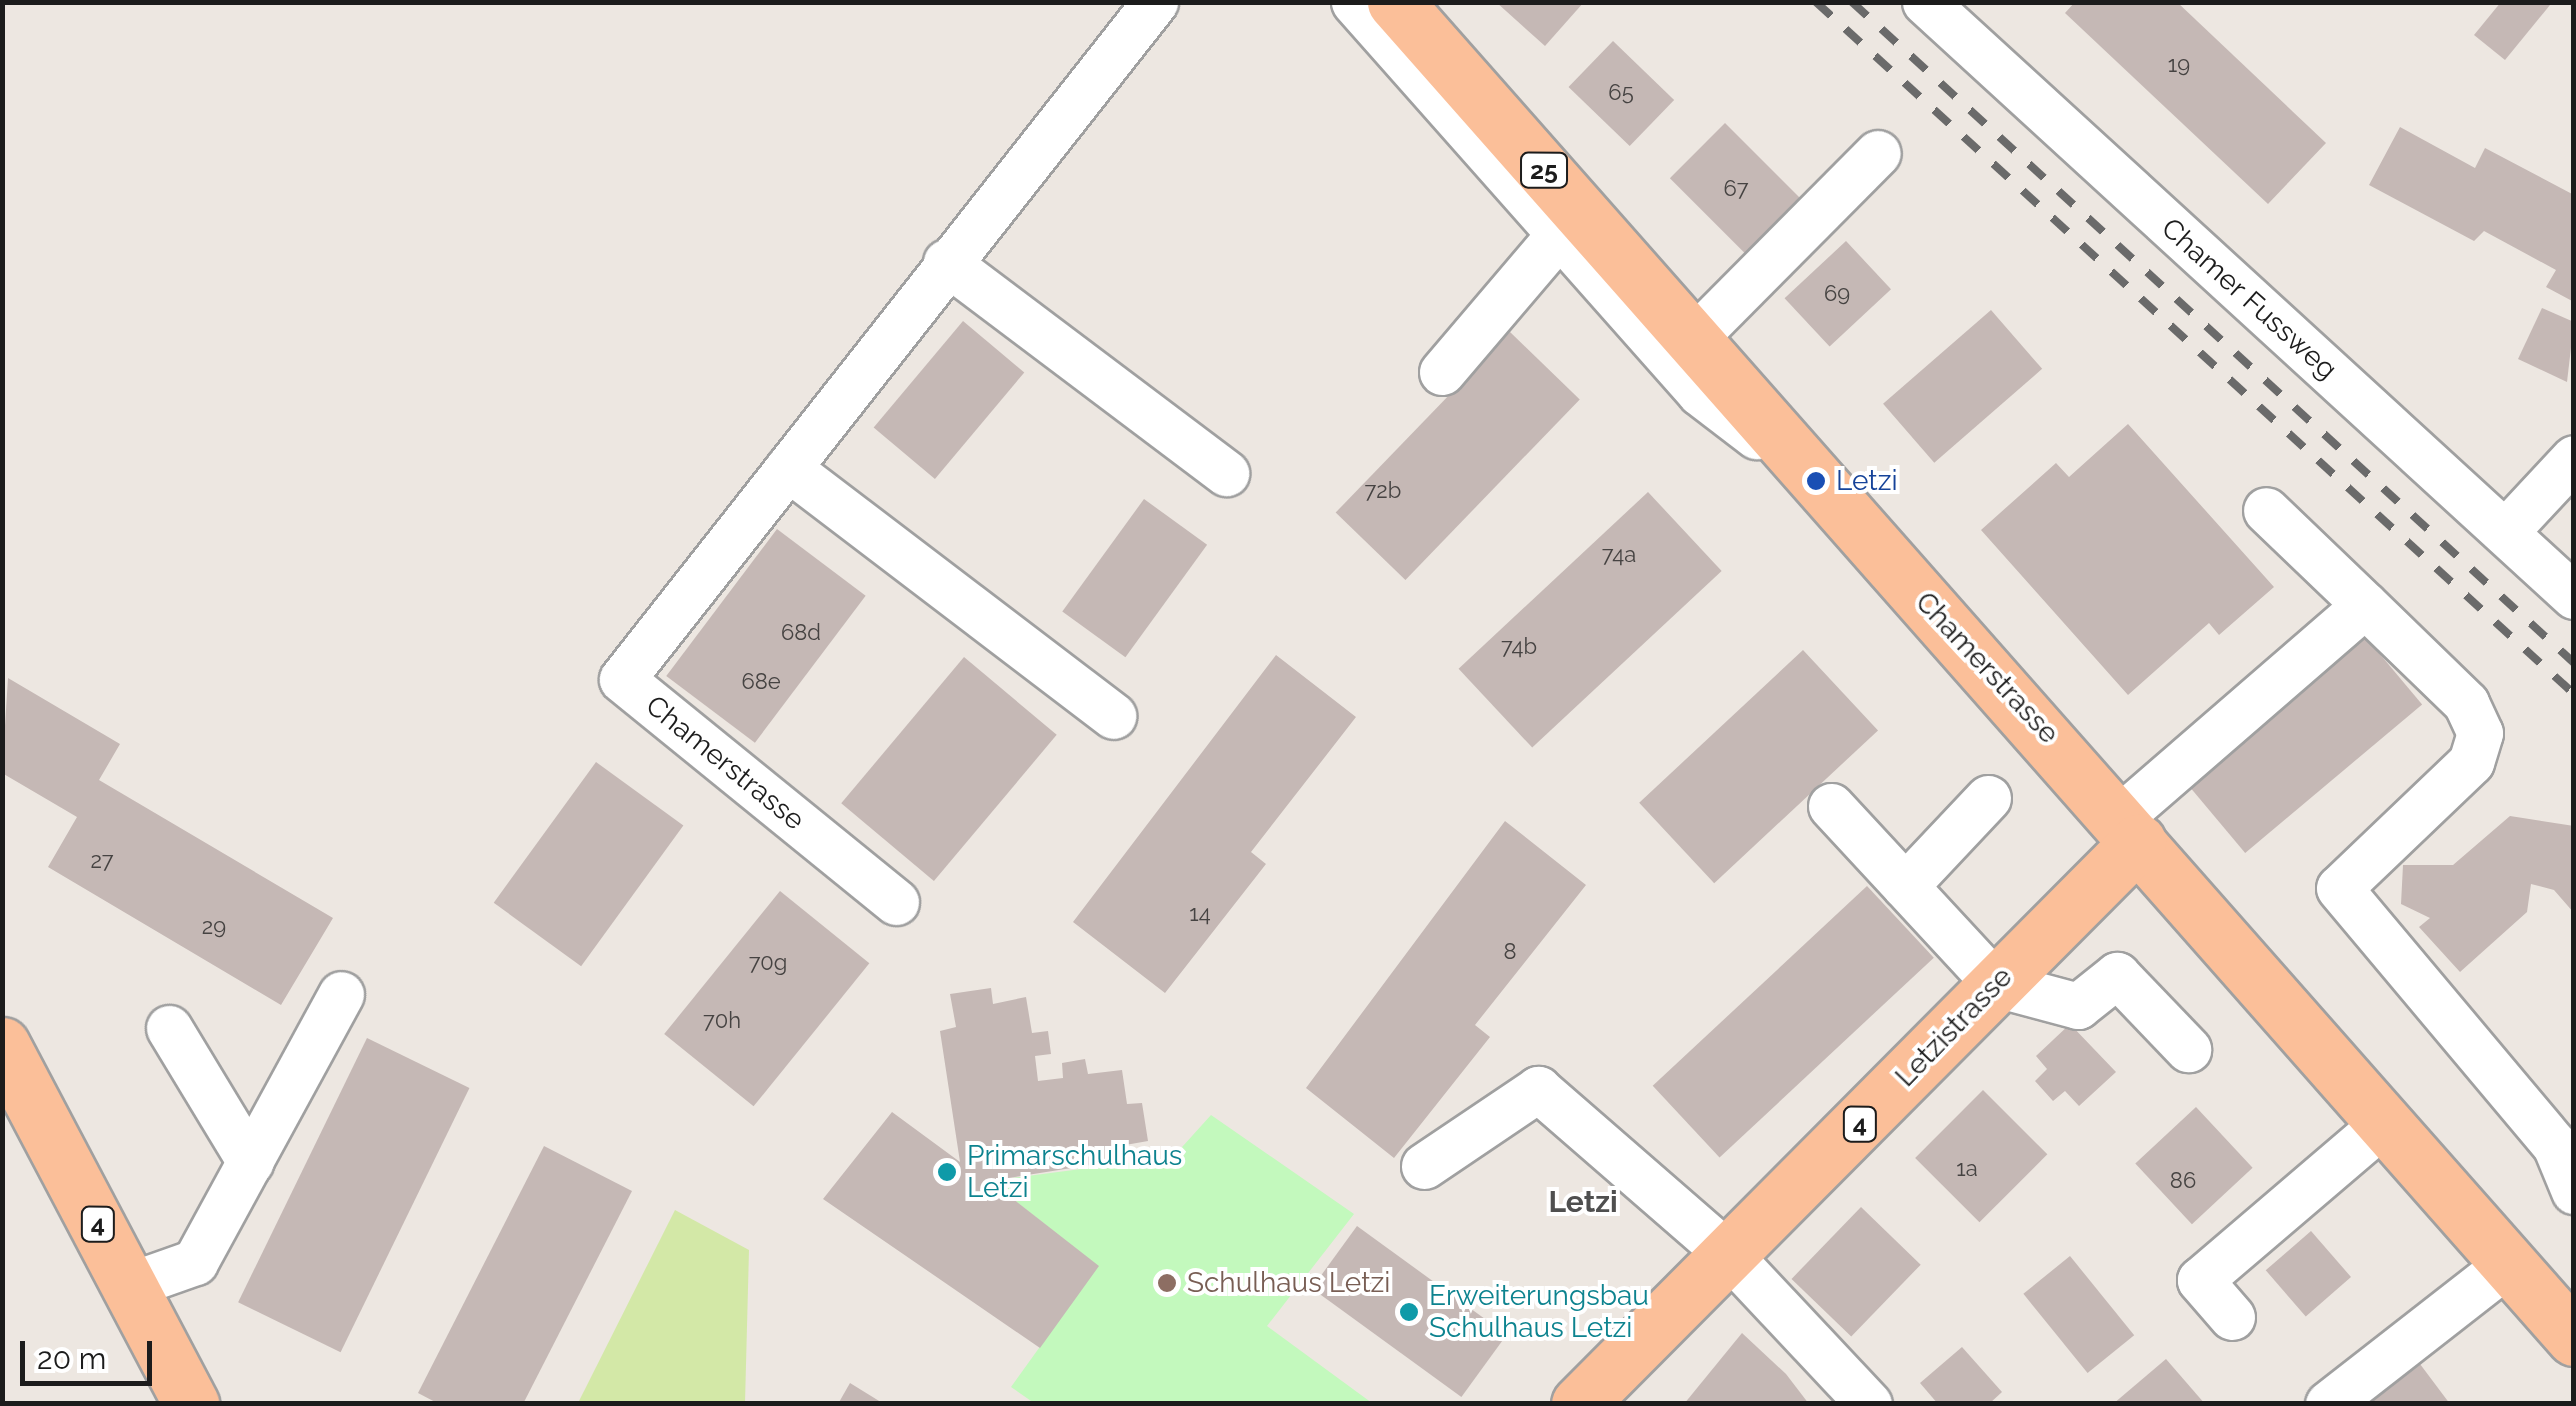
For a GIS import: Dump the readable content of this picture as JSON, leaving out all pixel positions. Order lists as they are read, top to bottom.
{
  "streets": {
    "main road": [
      "25",
      "Chamerstrasse",
      "Letzistrasse",
      "4"
    ],
    "street": ["Chamer Fussweg"]
  },
  "crossings": [
    ["Chamerstrasse", "Letzistrasse"]
  ],
  "districts": ["Letzi"],
  "places": [
    "Letzi",
    "Primarschulhaus Letzi",
    "Schulhaus Letzi",
    "Erweiterungsbau Schulhaus Letzi"
  ],
  "house_numbers": [
    "19",
    "65",
    "67",
    "69",
    "72b",
    "74a",
    "68d",
    "74b",
    "68e",
    "27",
    "14",
    "29",
    "8",
    "70g",
    "70h",
    "1a",
    "86"
  ],
  "scale_bar": "20 m"
}
